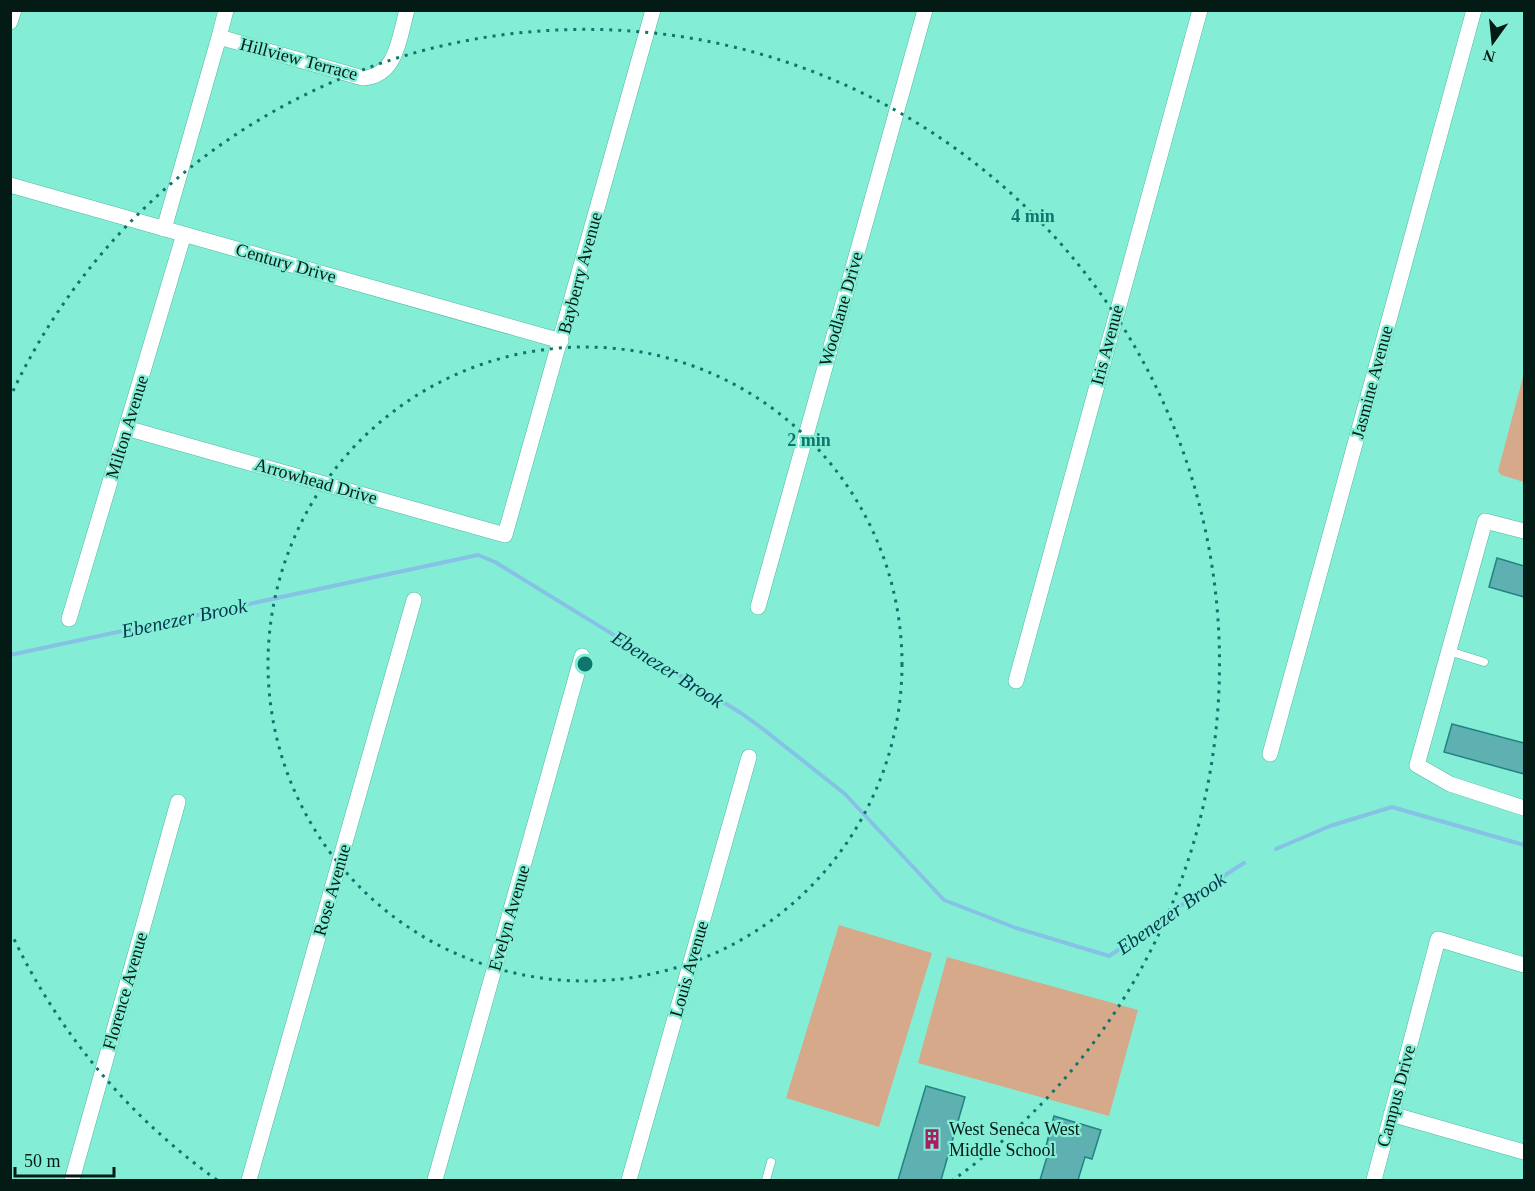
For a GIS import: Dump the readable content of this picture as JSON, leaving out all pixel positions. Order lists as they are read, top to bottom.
{
  "streets": {
    "street": [
      "Hillview Terrace",
      "Century Drive",
      "Bayberry Avenue",
      "Woodlane Drive",
      "Iris Avenue",
      "Jasmine Avenue",
      "Milton Avenue",
      "Arrowhead Drive",
      "Rose Avenue",
      "Evelyn Avenue",
      "Louis Avenue",
      "Florence Avenue",
      "Campus Drive"
    ]
  },
  "crossings": [
    ["Hillview Terrace", "Century Drive"],
    ["Century Drive", "Bayberry Avenue"],
    ["Century Drive", "Milton Avenue"],
    ["Bayberry Avenue", "Arrowhead Drive"],
    ["Milton Avenue", "Arrowhead Drive"]
  ],
  "water": ["Ebenezer Brook"],
  "places": {
    "building": ["West Seneca West Middle School"]
  },
  "scale_bar": "50 m",
  "north": "bottom",
  "rings": ["4 min", "2 min"]
}
